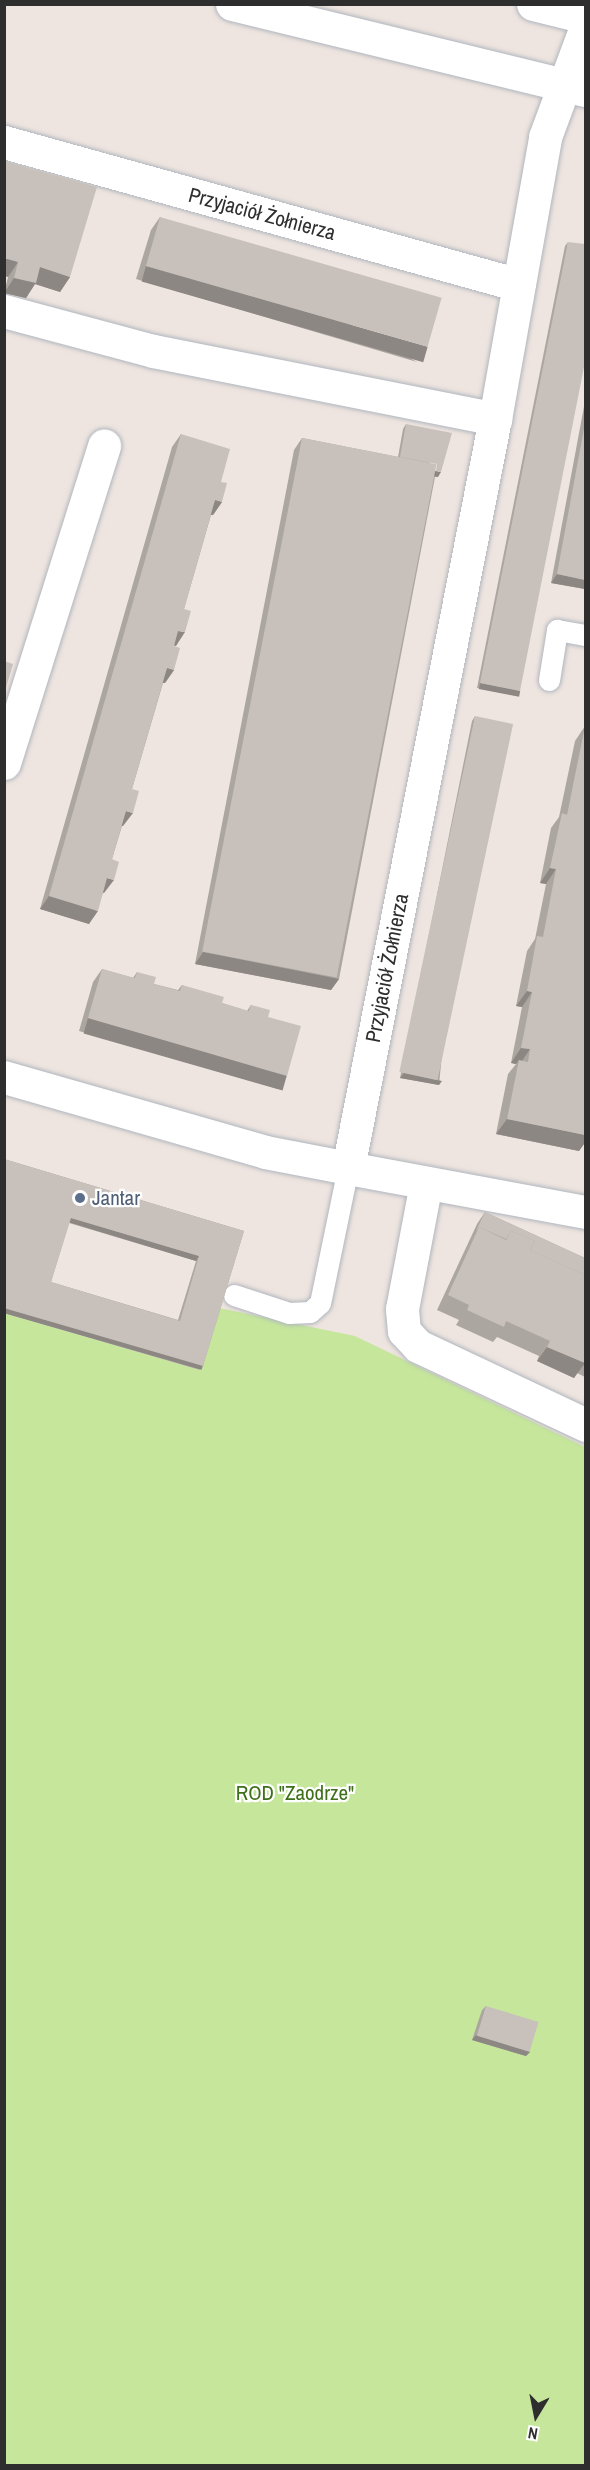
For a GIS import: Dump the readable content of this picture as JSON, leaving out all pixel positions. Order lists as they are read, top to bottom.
{
  "streets": {
    "street": ["Przyjaciół Żołnierza"]
  },
  "parks": ["ROD \"Zaodrze\""],
  "places": ["Jantar"],
  "north": "bottom"
}
